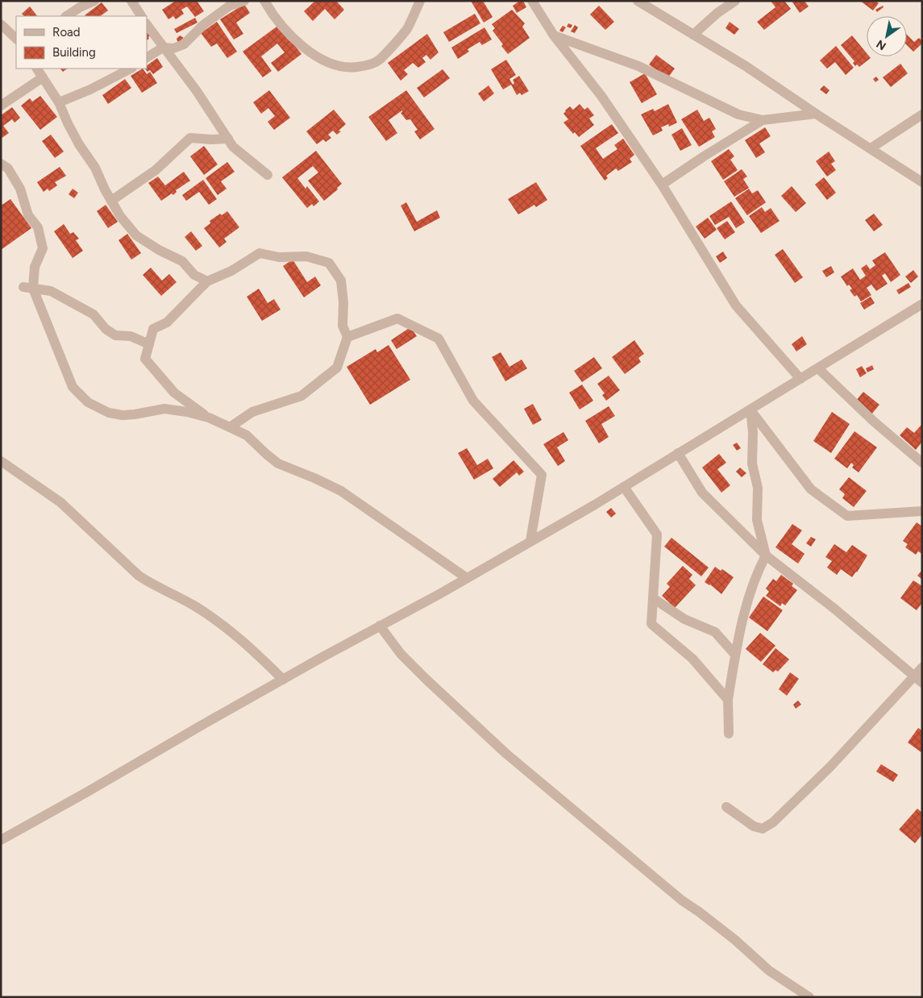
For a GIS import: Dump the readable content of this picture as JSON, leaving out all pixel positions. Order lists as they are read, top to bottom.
{
  "legend": ["Road", "Building"],
  "north": "bottom left"
}
